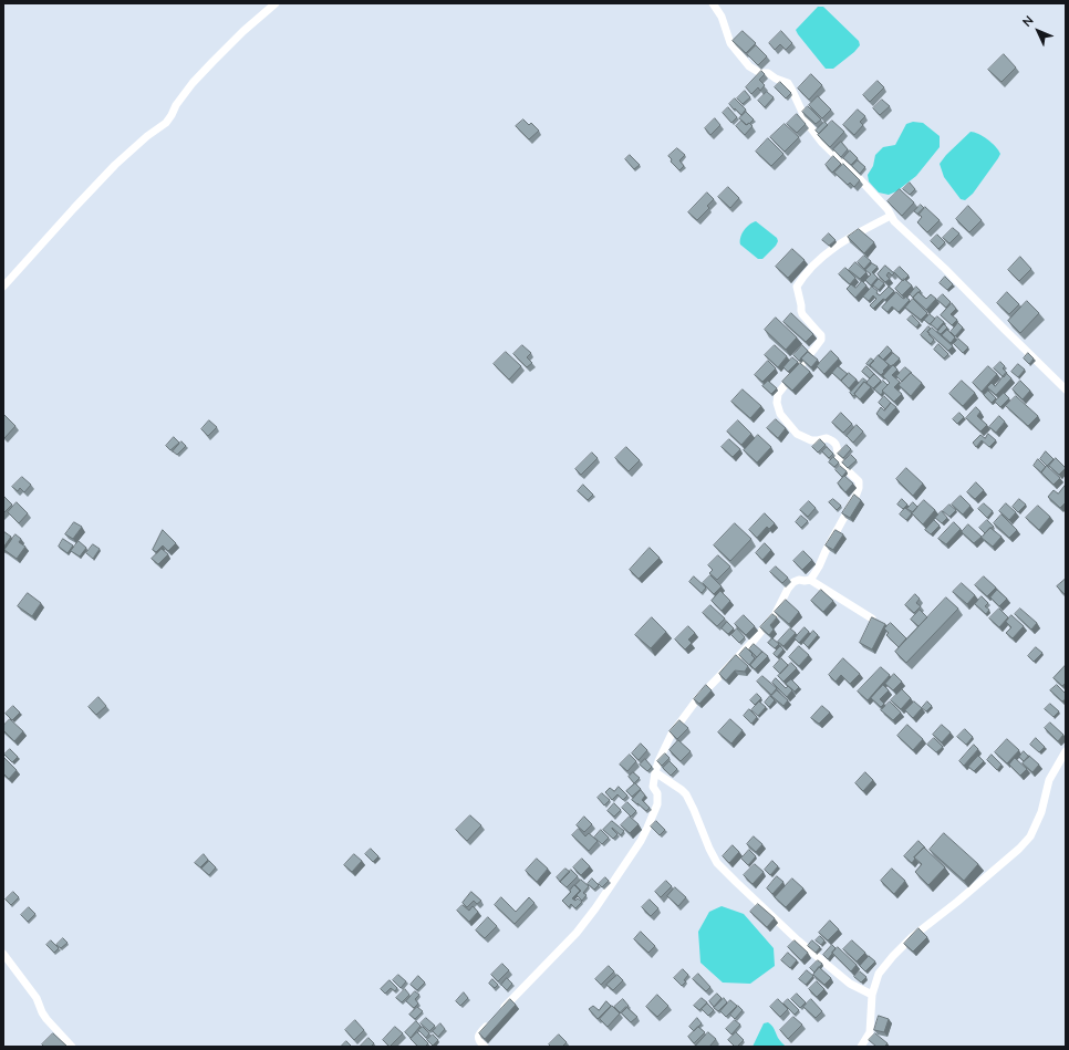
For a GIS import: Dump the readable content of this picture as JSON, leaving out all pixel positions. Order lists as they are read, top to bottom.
{
  "north": "top left"
}
